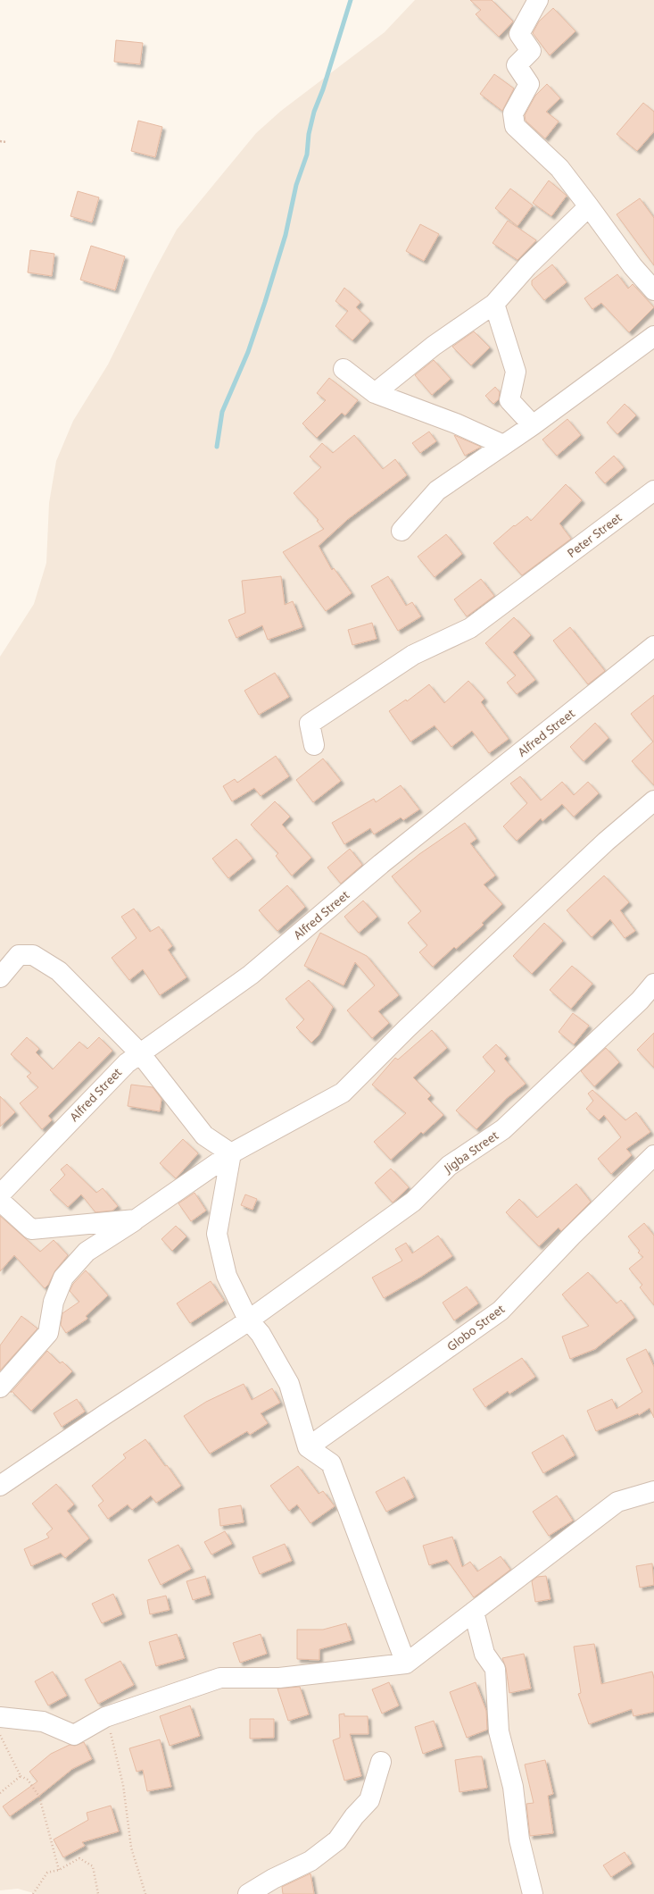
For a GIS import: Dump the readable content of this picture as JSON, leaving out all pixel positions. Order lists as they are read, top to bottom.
{
  "streets": {
    "street": [
      "Peter Street",
      "Alfred Street",
      "Jigba Street",
      "Globo Street"
    ]
  }
}
